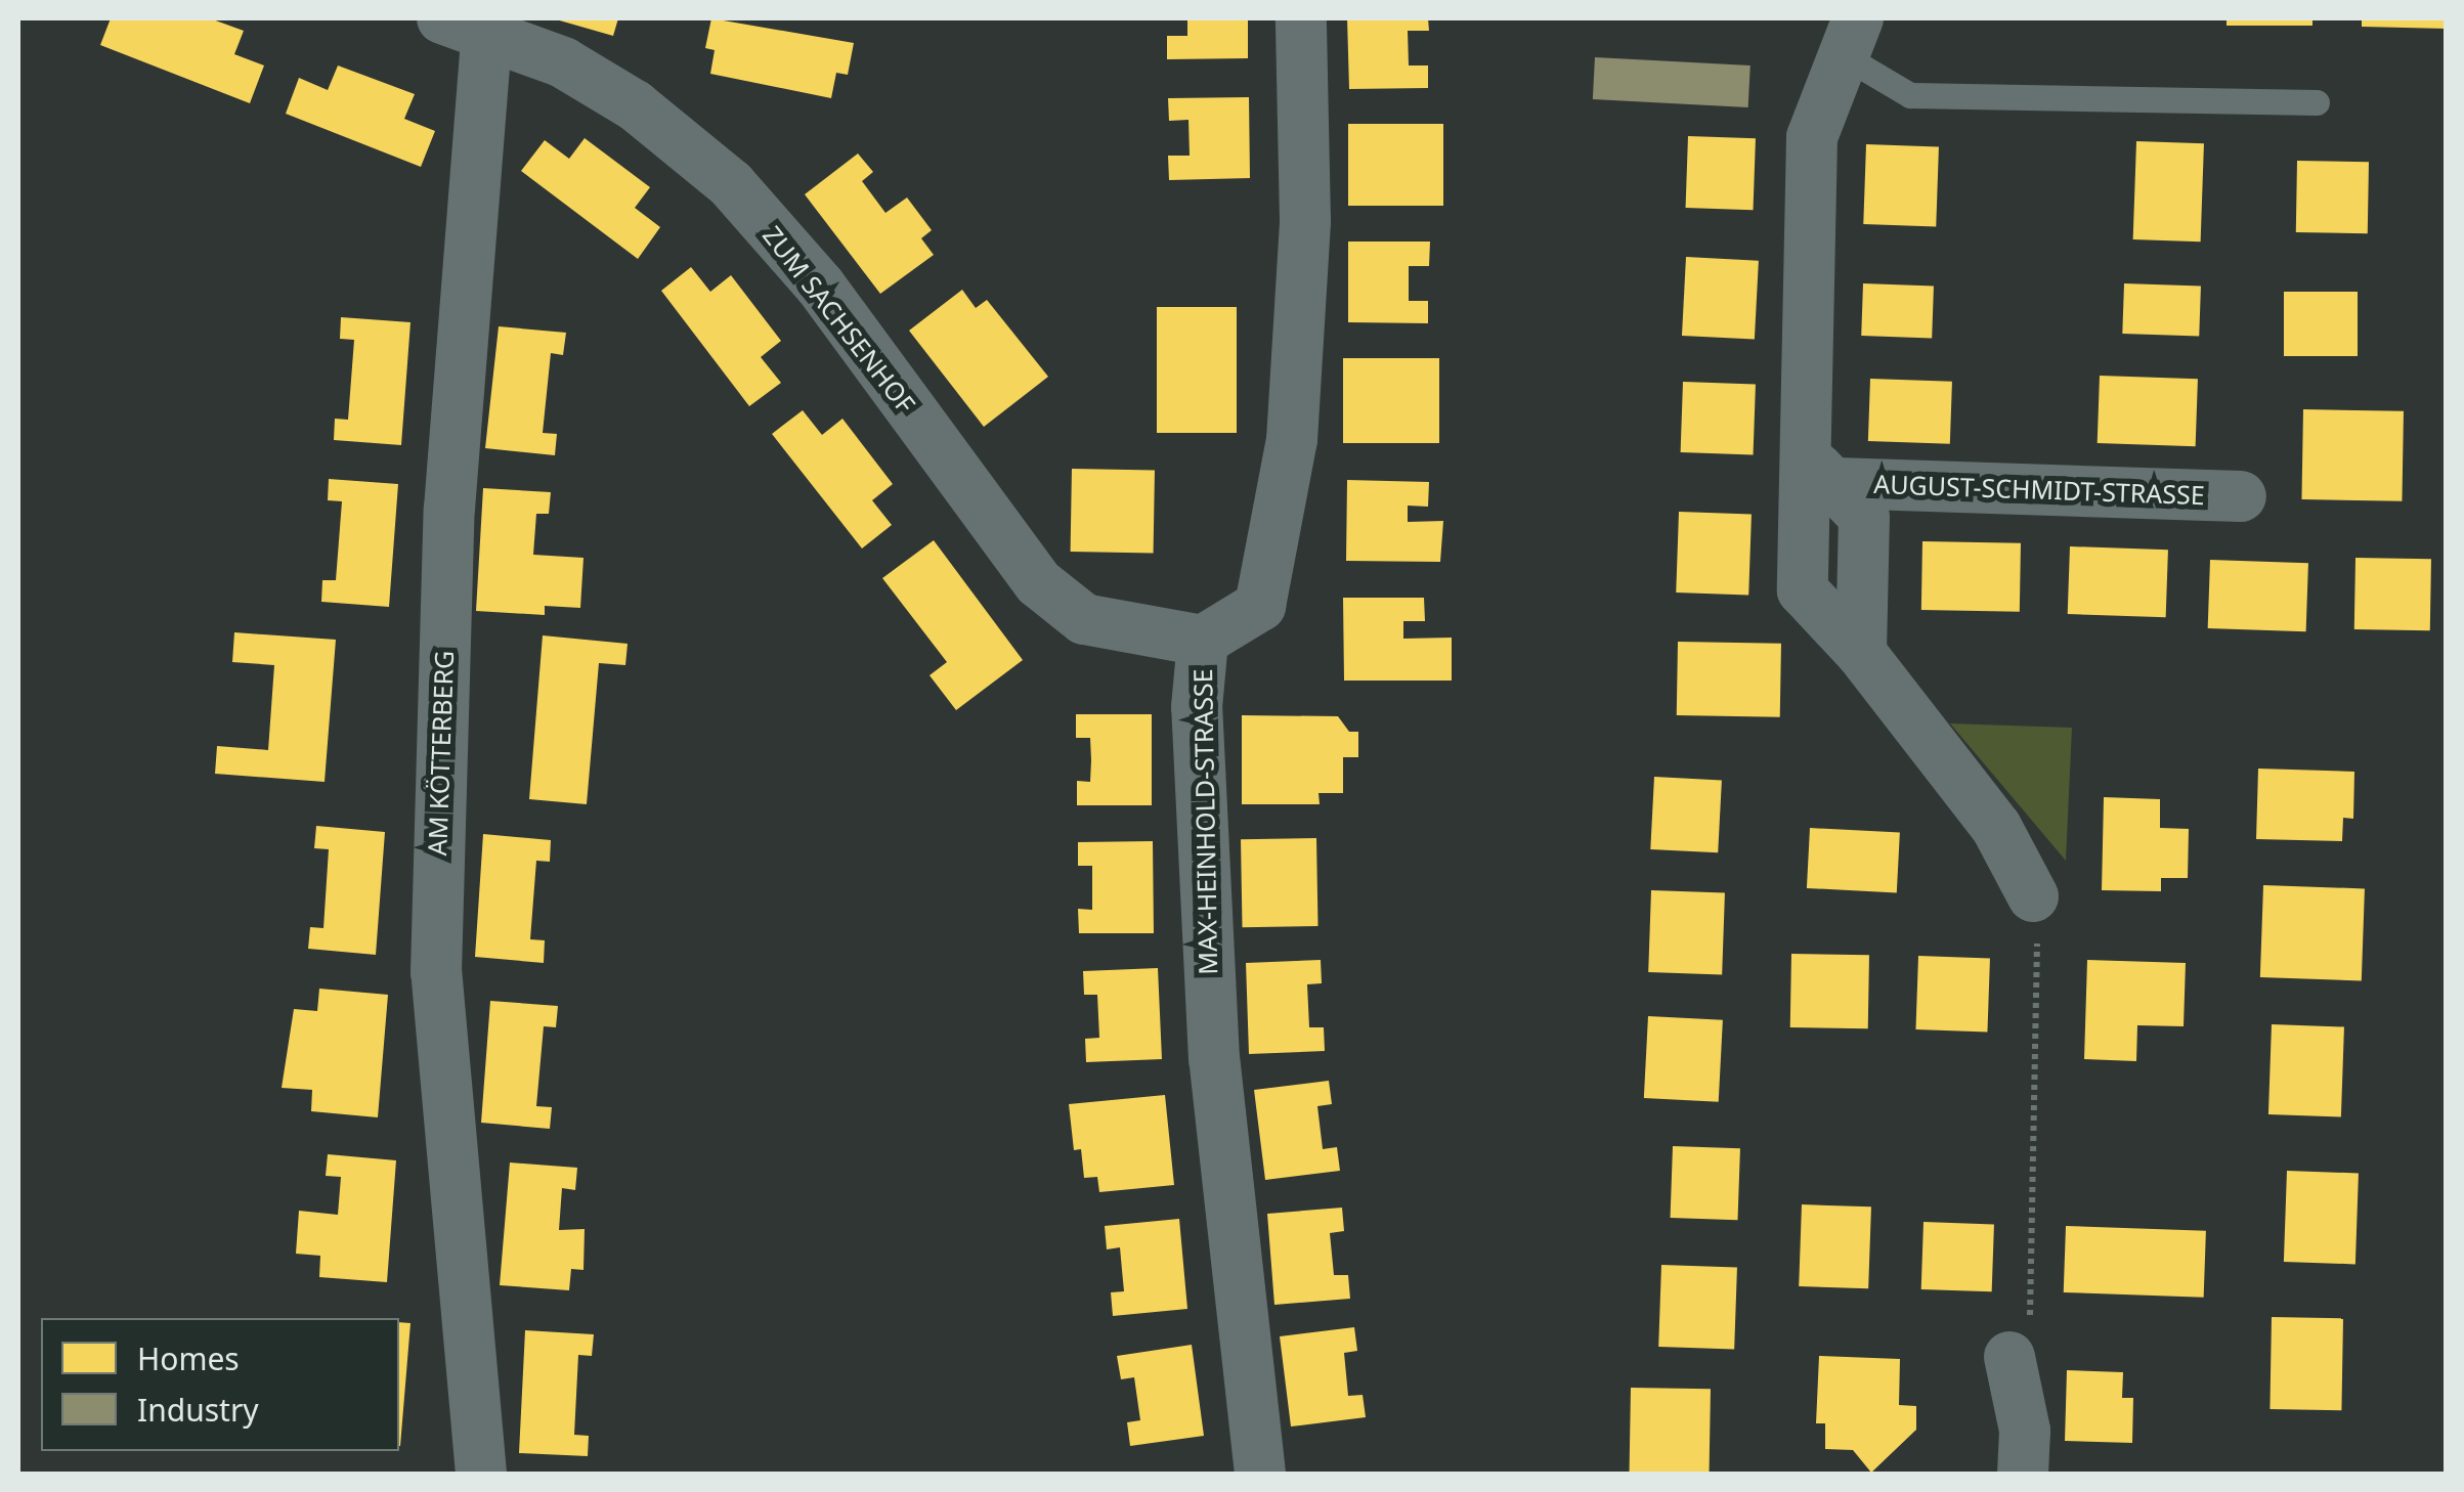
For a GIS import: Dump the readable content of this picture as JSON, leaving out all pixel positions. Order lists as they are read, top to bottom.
{
  "streets": {
    "street": [
      "ZUM SACHSENHOF",
      "AUGUST-SCHMIDT-STRASSE",
      "AM KÖTTERBERG",
      "MAX-HEINHOLD-STRASSE"
    ]
  },
  "crossings": [
    ["ZUM SACHSENHOF", "AM KÖTTERBERG"],
    ["ZUM SACHSENHOF", "MAX-HEINHOLD-STRASSE"]
  ],
  "legend": ["Homes", "Industry"]
}
